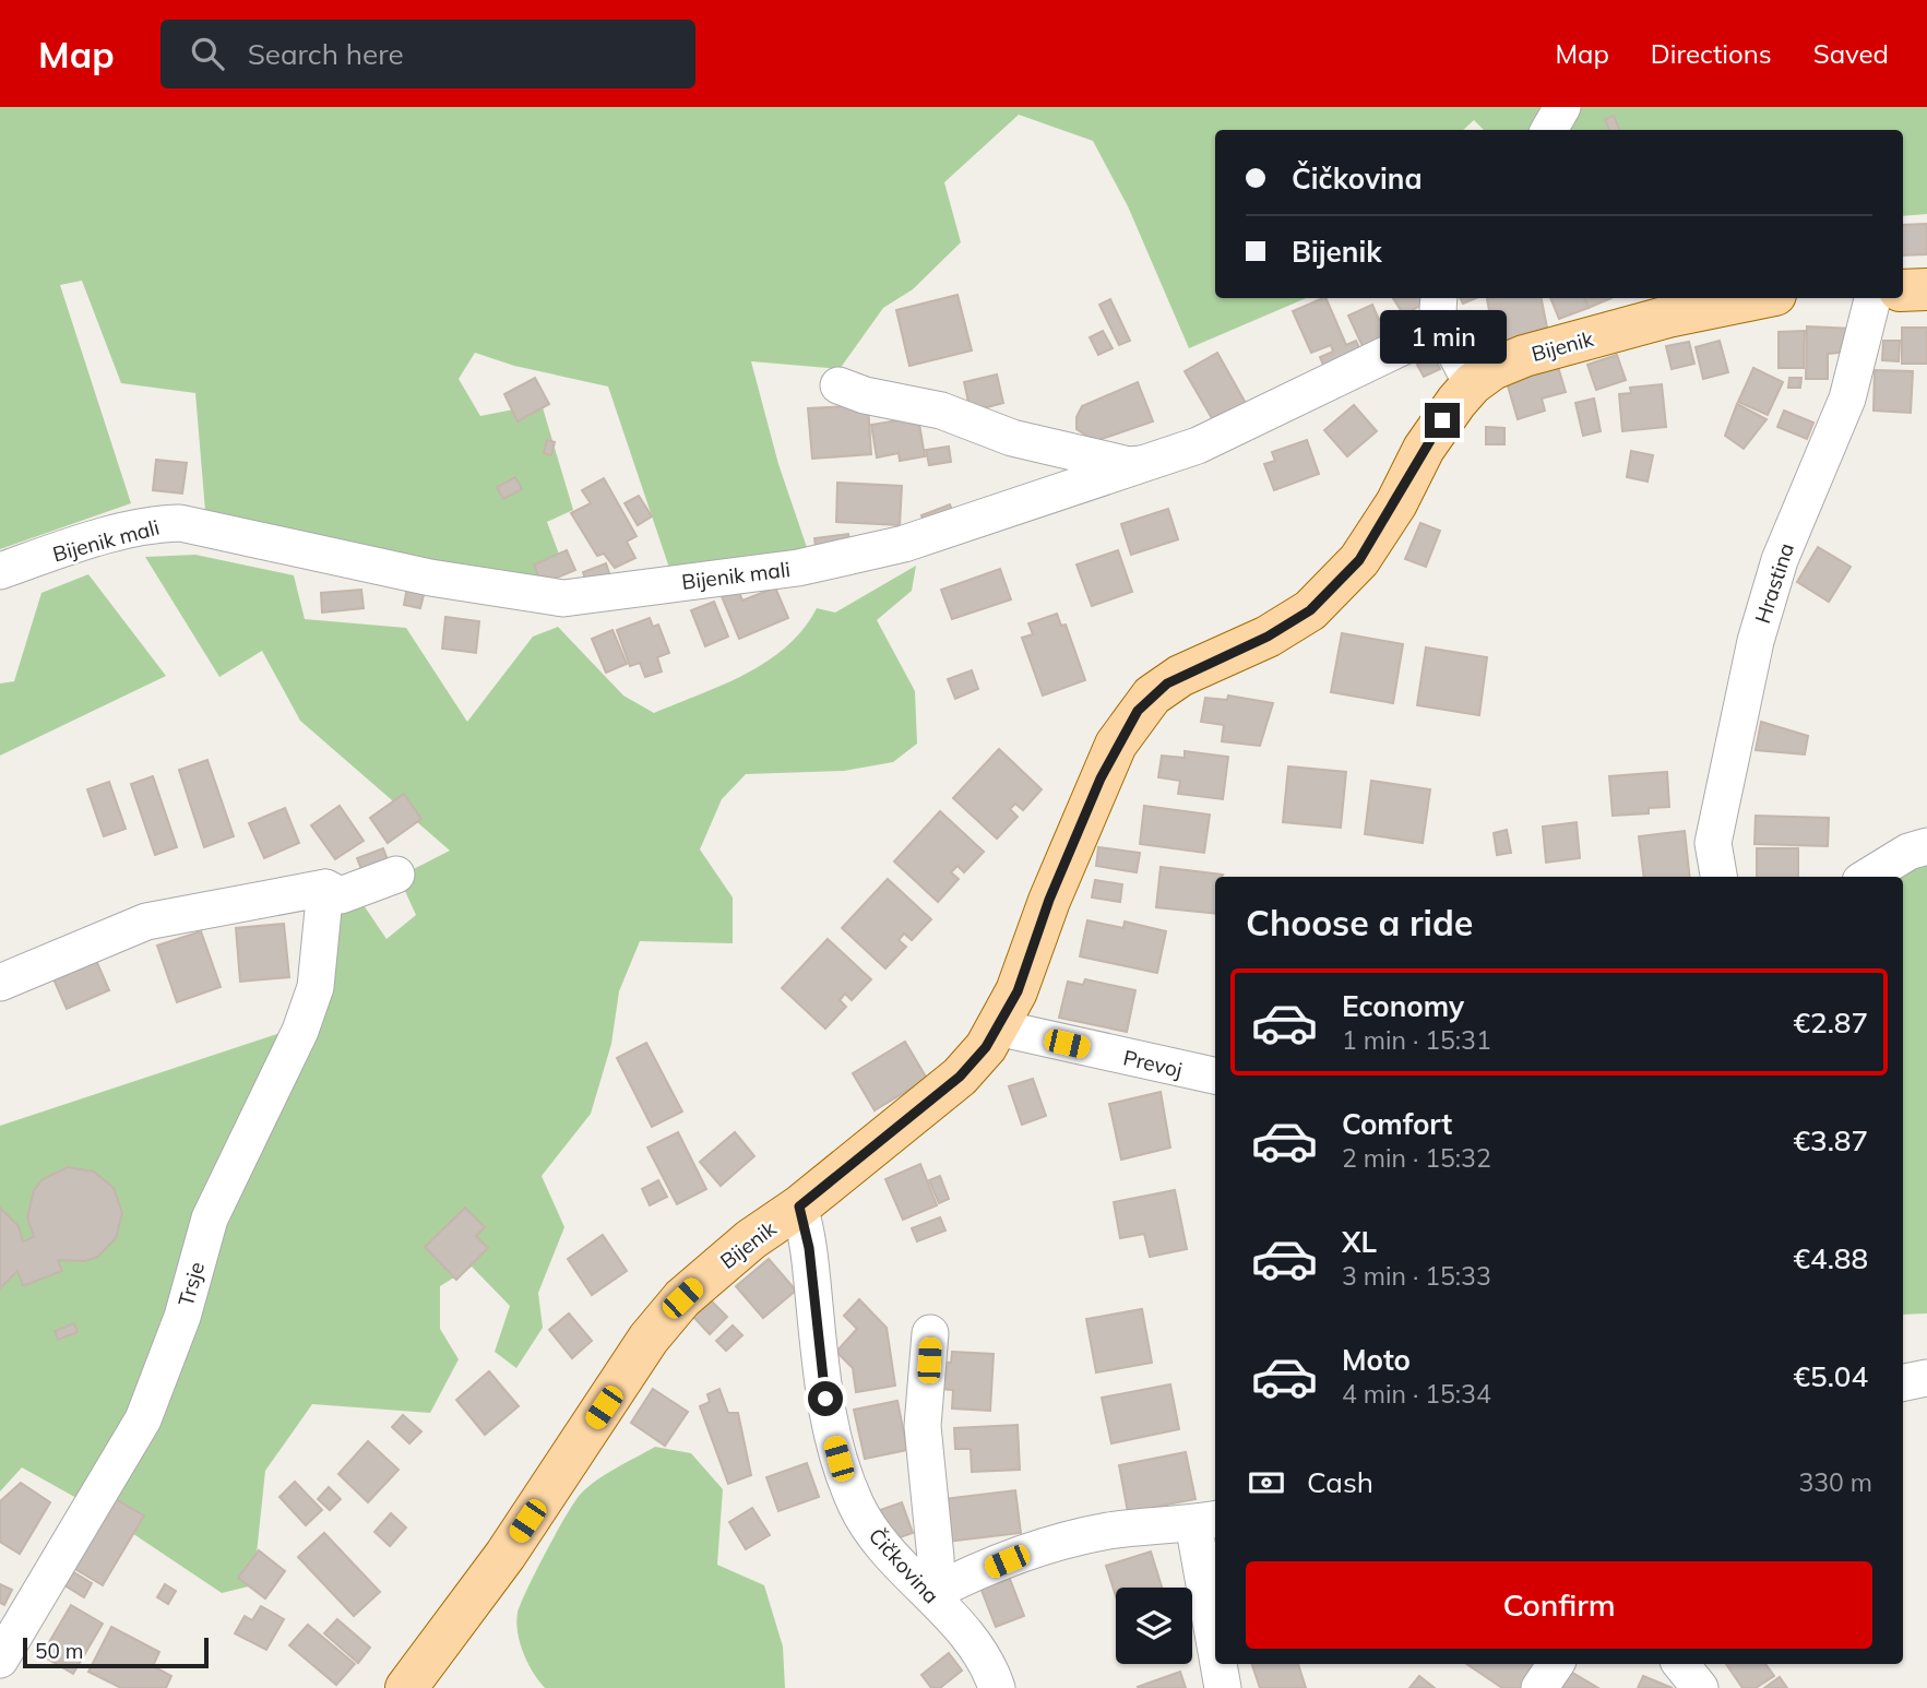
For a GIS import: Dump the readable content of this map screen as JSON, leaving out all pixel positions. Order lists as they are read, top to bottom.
{
  "streets": {
    "main road": ["Bijenik"],
    "street": [
      "Bijenik mali",
      "Hrastina",
      "Prevoj",
      "Trsje",
      "Čičkovina"
    ]
  },
  "crossings": [
    ["Bijenik", "Bijenik mali"],
    ["Bijenik", "Prevoj"],
    ["Bijenik", "Čičkovina"]
  ],
  "scale_bar": "50 m",
  "page": {
    "header": "Map",
    "search": "Search here",
    "nav": ["Map", "Directions", "Saved"],
    "banner": ["Čičkovina", "Bijenik"],
    "bubble": "1 min",
    "heading": "Choose a ride",
    "list": [
      {
        "name": "Economy",
        "note": "1 min · 15:31",
        "value": "€2.87"
      },
      {
        "name": "Comfort",
        "note": "2 min · 15:32",
        "value": "€3.87"
      },
      {
        "name": "XL",
        "note": "3 min · 15:33",
        "value": "€4.88"
      },
      {
        "name": "Moto",
        "note": "4 min · 15:34",
        "value": "€5.04"
      }
    ],
    "pay": ["Cash", "330 m"],
    "buttons": "Confirm",
    "scale": "50 m"
  }
}
